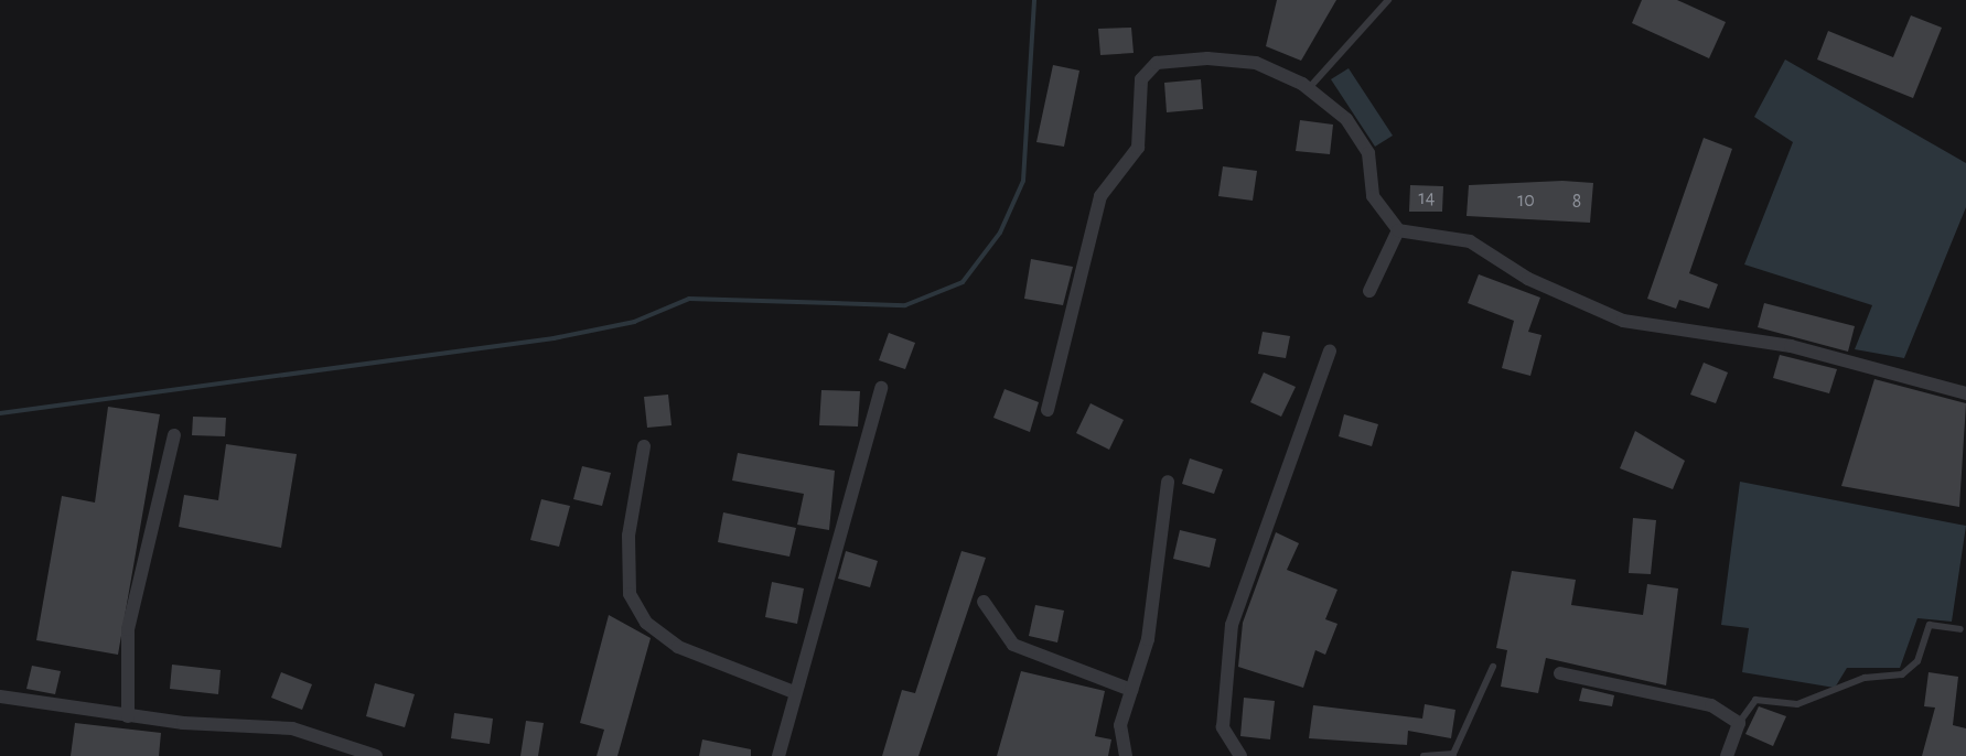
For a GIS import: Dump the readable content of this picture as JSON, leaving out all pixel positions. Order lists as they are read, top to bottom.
{
  "house_numbers": ["14", "10", "8"]
}
